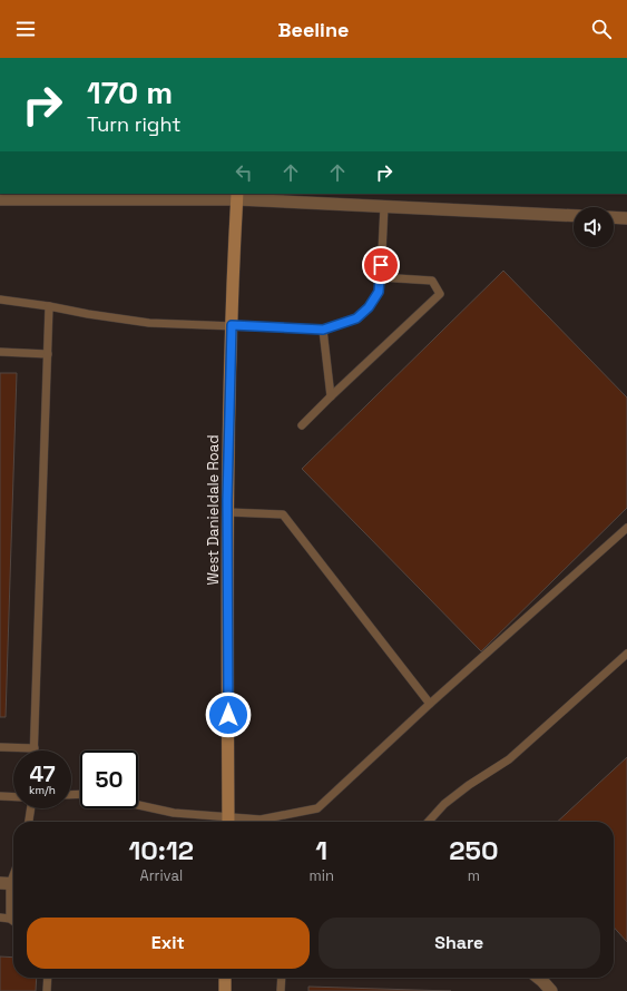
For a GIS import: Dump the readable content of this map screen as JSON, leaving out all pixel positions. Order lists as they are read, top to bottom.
{
  "streets": {
    "main road": ["West Danieldale Road"]
  },
  "page": {
    "header": "Beeline",
    "turn": ["170 m", "Turn right"],
    "speed": "47 km/h",
    "limit": "50",
    "eta": [
      "10:12",
      "Arrival",
      "1",
      "min",
      "250",
      "m"
    ],
    "buttons": ["Exit", "Share"]
  }
}
